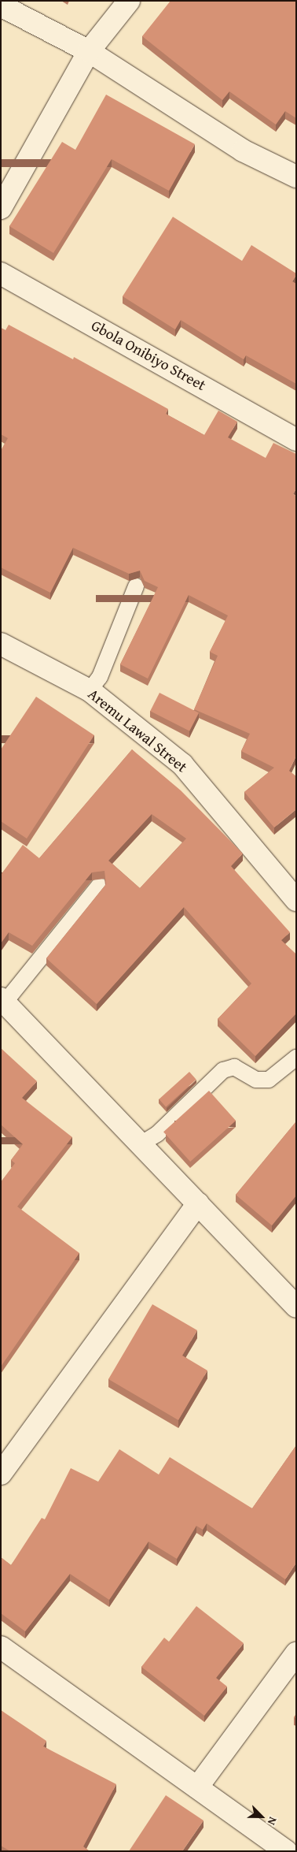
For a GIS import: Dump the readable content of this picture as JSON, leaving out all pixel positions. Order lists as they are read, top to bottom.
{
  "streets": {
    "street": ["Gbola Onibiyo Street", "Aremu Lawal Street"]
  },
  "north": "bottom right"
}
